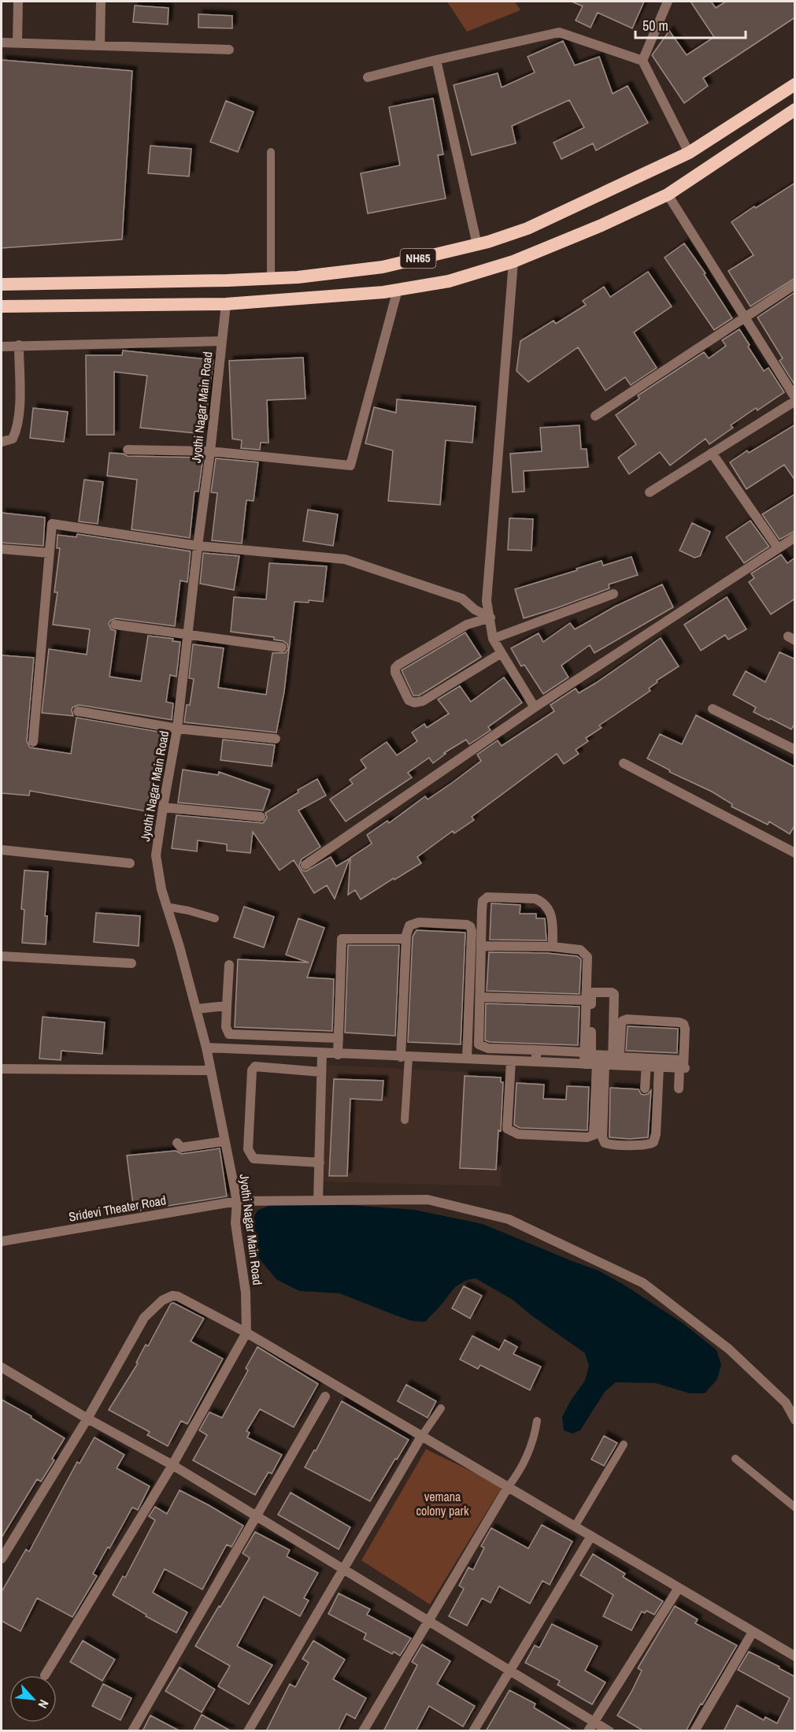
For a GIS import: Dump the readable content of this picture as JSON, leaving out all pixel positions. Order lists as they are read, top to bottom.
{
  "streets": {
    "highway": ["NH65"],
    "street": ["Jyothi Nagar Main Road", "Sridevi Theater Road"]
  },
  "crossings": [
    ["NH65", "Jyothi Nagar Main Road"],
    ["Jyothi Nagar Main Road", "Sridevi Theater Road"]
  ],
  "parks": ["vemana colony park"],
  "scale_bar": "50 m",
  "north": "bottom right"
}
